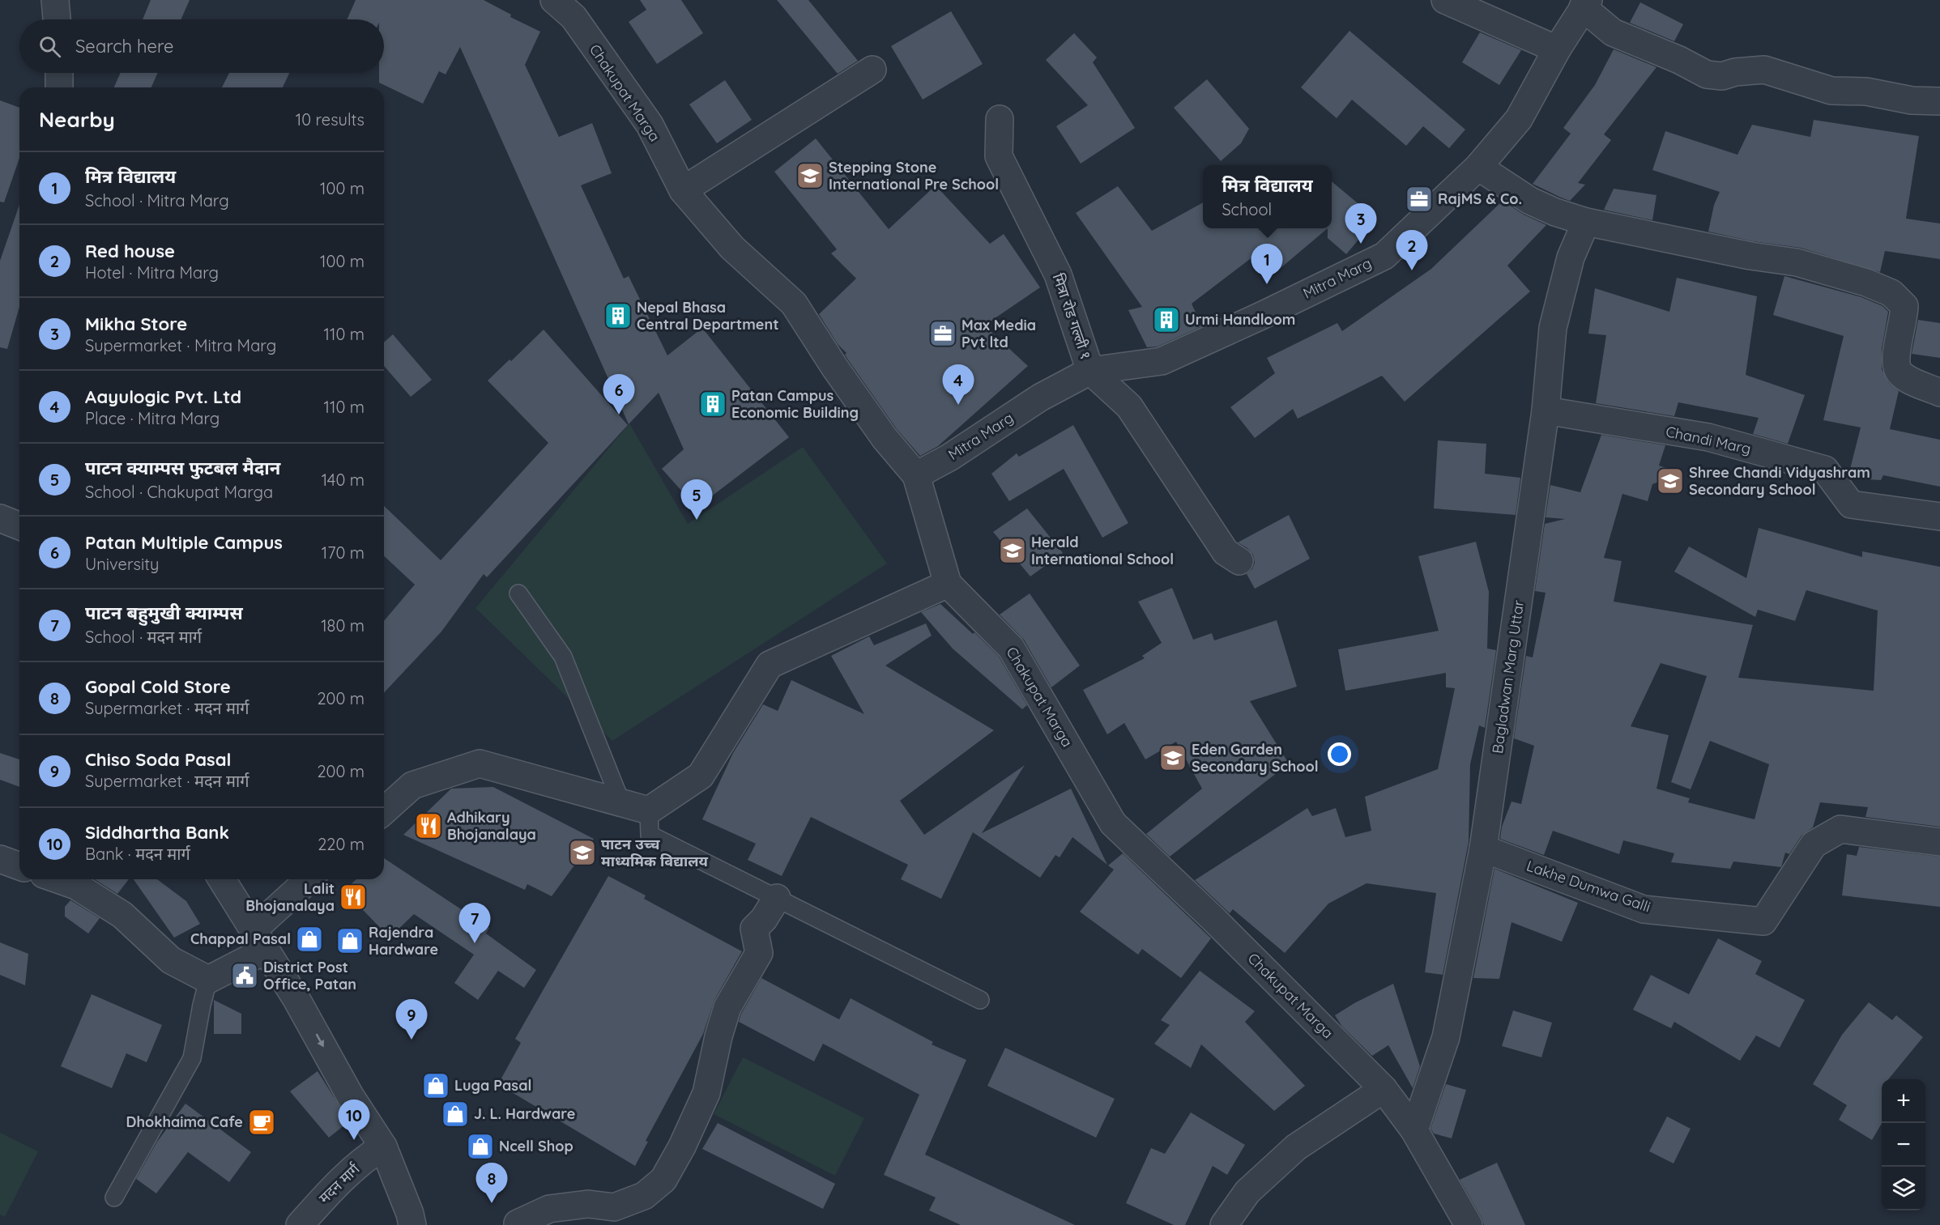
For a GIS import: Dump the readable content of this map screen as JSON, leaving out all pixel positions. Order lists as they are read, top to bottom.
{
  "streets": {
    "street": [
      "Chakupat Marga",
      "Mitra Marg",
      "मित्रा रोड गल्ली १",
      "Chandi Marg",
      "Bagladwan Marg Uttar",
      "Lakhe Dumwa Galli",
      "मदन मार्ग"
    ]
  },
  "crossings": [
    ["Chakupat Marga", "Mitra Marg"],
    ["Chakupat Marga", "Bagladwan Marg Uttar"],
    ["Mitra Marg", "मित्रा रोड गल्ली १"],
    ["Chandi Marg", "Bagladwan Marg Uttar"],
    ["Bagladwan Marg Uttar", "Lakhe Dumwa Galli"]
  ],
  "places": {
    "school or university": [
      "Stepping Stone International Pre School",
      "Shree Chandi Vidyashram Secondary School",
      "Herald International School",
      "Eden Garden Secondary School",
      "पाटन उच्च माध्यमिक विद्यालय"
    ],
    "office": ["RajMS & Co.", "Max Media Pvt ltd"],
    "building": ["Nepal Bhasa Central Department", "Urmi Handloom", "Patan Campus Economic Building"],
    "restaurant": ["Adhikary Bhojanalaya", "Lalit Bhojanalaya"],
    "shop": [
      "Chappal Pasal",
      "Rajendra Hardware",
      "Luga Pasal",
      "J. L. Hardware",
      "Ncell Shop"
    ],
    "public building": ["District Post Office, Patan"],
    "cafe": ["Dhokhaima Cafe"]
  },
  "page": {
    "search": "Search here",
    "heading": ["Nearby", "10 results"],
    "list": [
      {
        "mark": "1",
        "name": "मित्र विद्यालय",
        "note": "School · Mitra Marg",
        "value": "100 m"
      },
      {
        "mark": "2",
        "name": "Red house",
        "note": "Hotel · Mitra Marg",
        "value": "100 m"
      },
      {
        "mark": "3",
        "name": "Mikha Store",
        "note": "Supermarket · Mitra Marg",
        "value": "110 m"
      },
      {
        "mark": "4",
        "name": "Aayulogic Pvt. Ltd",
        "note": "Place · Mitra Marg",
        "value": "110 m"
      },
      {
        "mark": "5",
        "name": "पाटन क्याम्पस फुटबल मैदान",
        "note": "School · Chakupat Marga",
        "value": "140 m"
      },
      {
        "mark": "6",
        "name": "Patan Multiple Campus",
        "note": "University",
        "value": "170 m"
      },
      {
        "mark": "7",
        "name": "पाटन बहुमुखी क्याम्पस",
        "note": "School · मदन मार्ग",
        "value": "180 m"
      },
      {
        "mark": "8",
        "name": "Gopal Cold Store",
        "note": "Supermarket · मदन मार्ग",
        "value": "200 m"
      },
      {
        "mark": "9",
        "name": "Chiso Soda Pasal",
        "note": "Supermarket · मदन मार्ग",
        "value": "200 m"
      },
      {
        "mark": "10",
        "name": "Siddhartha Bank",
        "note": "Bank · मदन मार्ग",
        "value": "220 m"
      }
    ],
    "popup": ["मित्र विद्यालय", "School"],
    "pins": [
      "3",
      "2",
      "1",
      "4",
      "6",
      "5",
      "7",
      "9",
      "10",
      "8"
    ],
    "map_buttons": ["+", "−"]
  }
}
